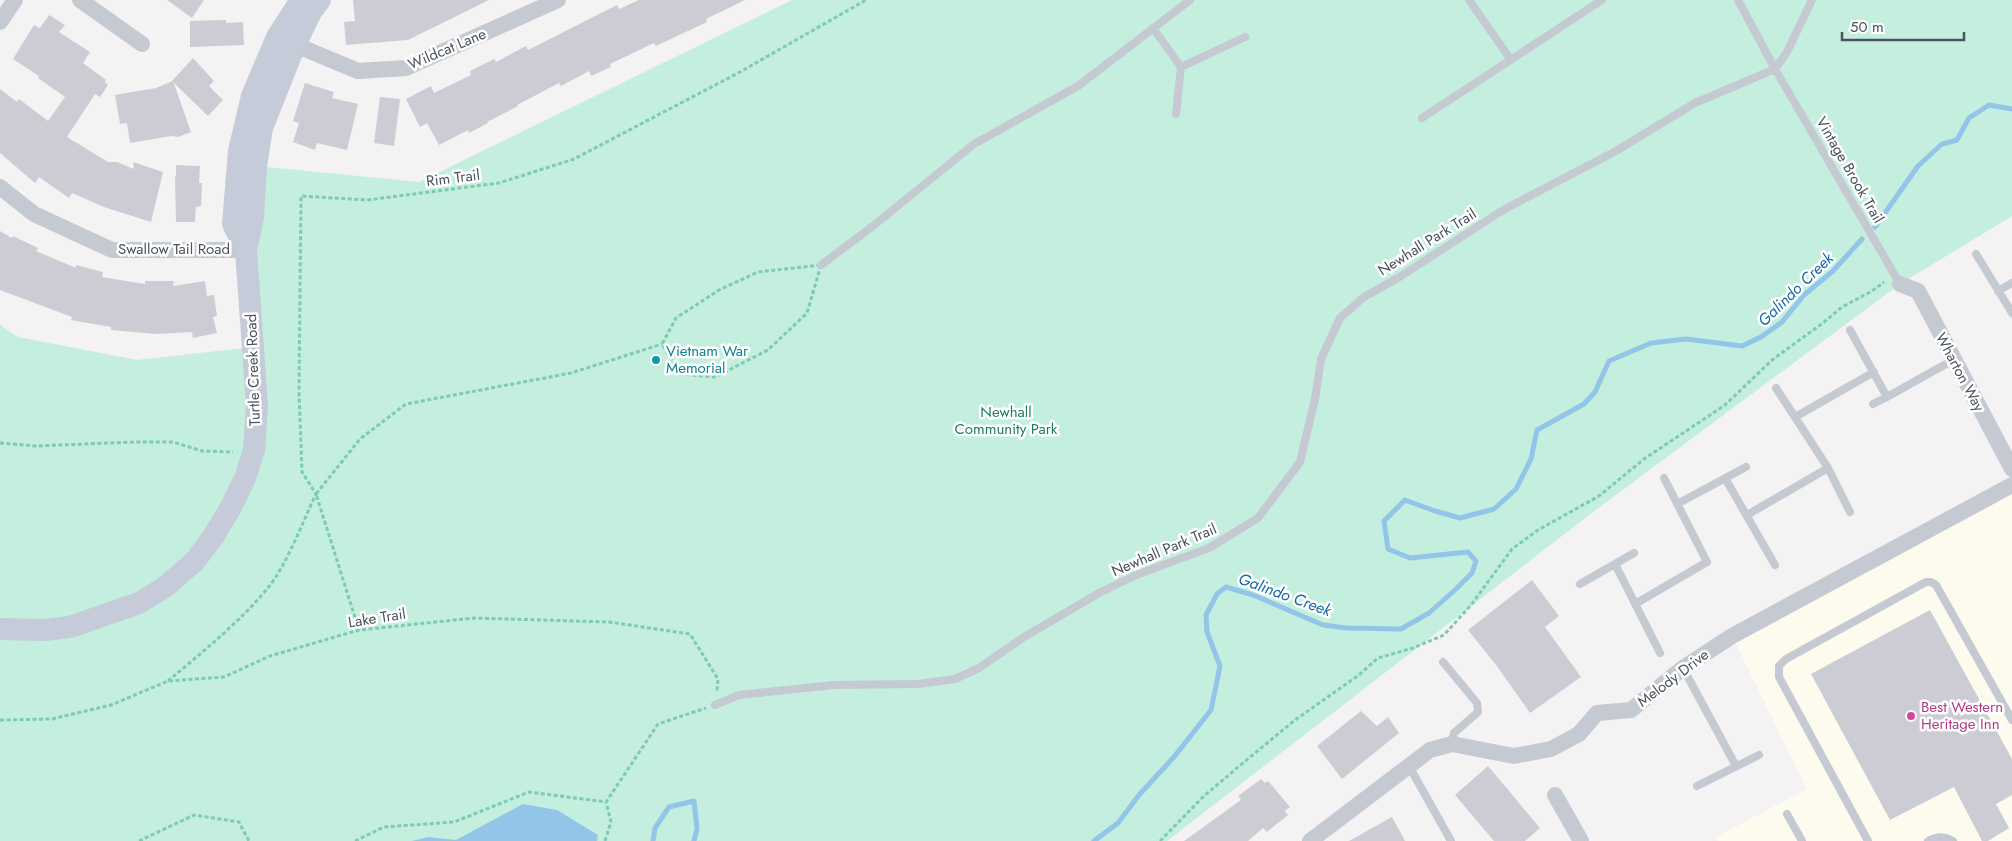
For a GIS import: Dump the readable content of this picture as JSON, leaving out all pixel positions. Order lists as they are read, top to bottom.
{
  "streets": {
    "street": [
      "Wildcat Lane",
      "Swallow Tail Road",
      "Turtle Creek Road",
      "Wharton Way",
      "Melody Drive"
    ],
    "lane": ["Vintage Brook Trail", "Newhall Park Trail"],
    "path": ["Rim Trail", "Lake Trail"]
  },
  "crossings": [
    ["Wildcat Lane", "Turtle Creek Road"],
    ["Vintage Brook Trail", "Newhall Park Trail"],
    ["Vintage Brook Trail", "Wharton Way"],
    ["Newhall Park Trail", "Lake Trail"],
    ["Swallow Tail Road", "Turtle Creek Road"]
  ],
  "water": ["Galindo Creek"],
  "parks": ["Newhall Community Park"],
  "places": ["Vietnam War Memorial", "Best Western Heritage Inn"],
  "scale_bar": "50 m"
}
